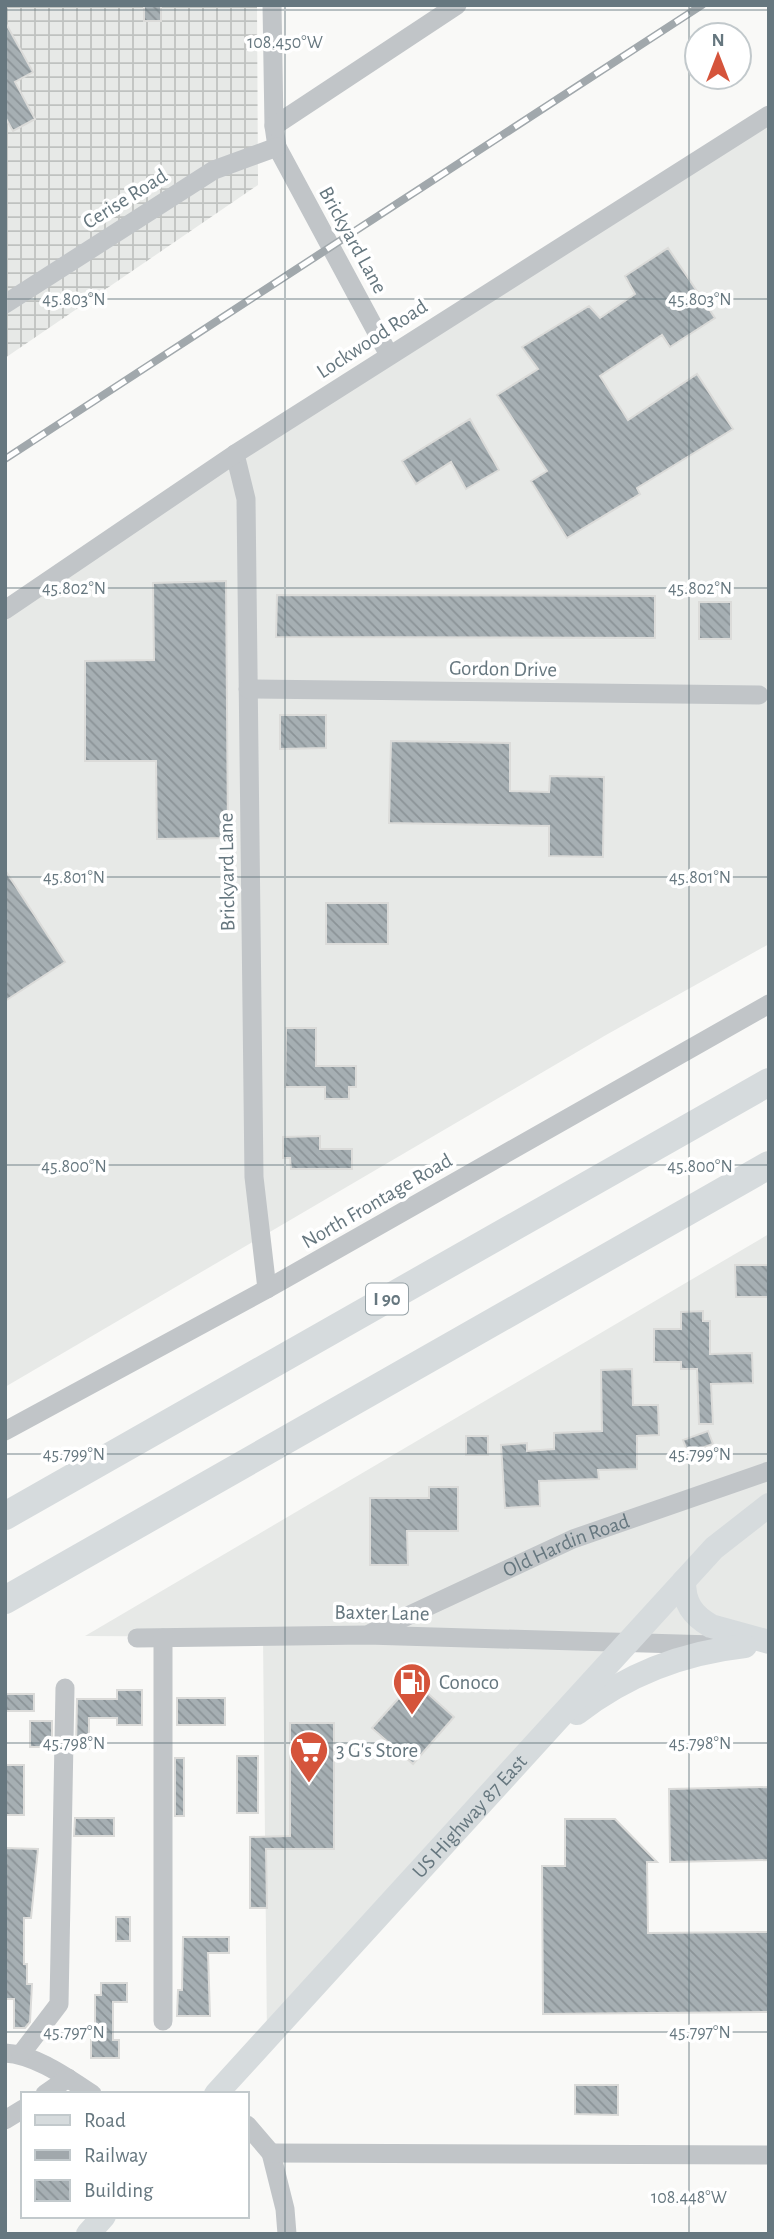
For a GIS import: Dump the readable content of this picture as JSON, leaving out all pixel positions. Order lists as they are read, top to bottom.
{
  "streets": {
    "highway": ["I 90"],
    "main road": ["US Highway 87 East"],
    "street": [
      "Cerise Road",
      "Brickyard Lane",
      "Lockwood Road",
      "Gordon Drive",
      "North Frontage Road",
      "Old Hardin Road",
      "Baxter Lane"
    ]
  },
  "crossings": [
    ["Cerise Road", "Brickyard Lane"],
    ["Brickyard Lane", "Lockwood Road"],
    ["Brickyard Lane", "Gordon Drive"],
    ["Brickyard Lane", "North Frontage Road"],
    ["Old Hardin Road", "Baxter Lane"],
    ["Baxter Lane", "US Highway 87 East"]
  ],
  "places": {
    "fuel station": ["Conoco"],
    "supermarket": ["3 G's Store"]
  },
  "legend": ["Road", "Railway", "Building"],
  "north": "top",
  "coordinates": [
    "108.450°W",
    "45.803°N",
    "45.802°N",
    "45.801°N",
    "45.800°N",
    "45.799°N",
    "45.798°N",
    "45.797°N",
    "108.448°W"
  ]
}
